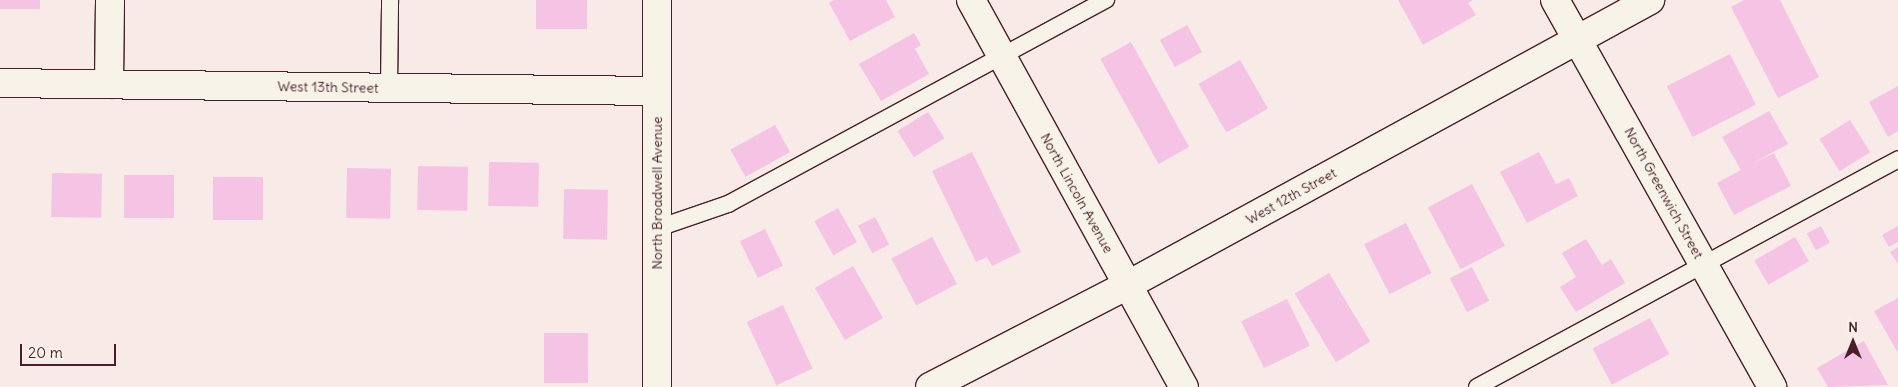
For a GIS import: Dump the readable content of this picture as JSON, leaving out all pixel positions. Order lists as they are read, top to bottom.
{
  "streets": {
    "street": [
      "West 13th Street",
      "North Broadwell Avenue",
      "North Lincoln Avenue",
      "North Greenwich Street",
      "West 12th Street"
    ]
  },
  "crossings": [
    ["West 13th Street", "North Broadwell Avenue"],
    ["North Lincoln Avenue", "West 12th Street"],
    ["North Greenwich Street", "West 12th Street"]
  ],
  "scale_bar": "20 m",
  "north": "top"
}
